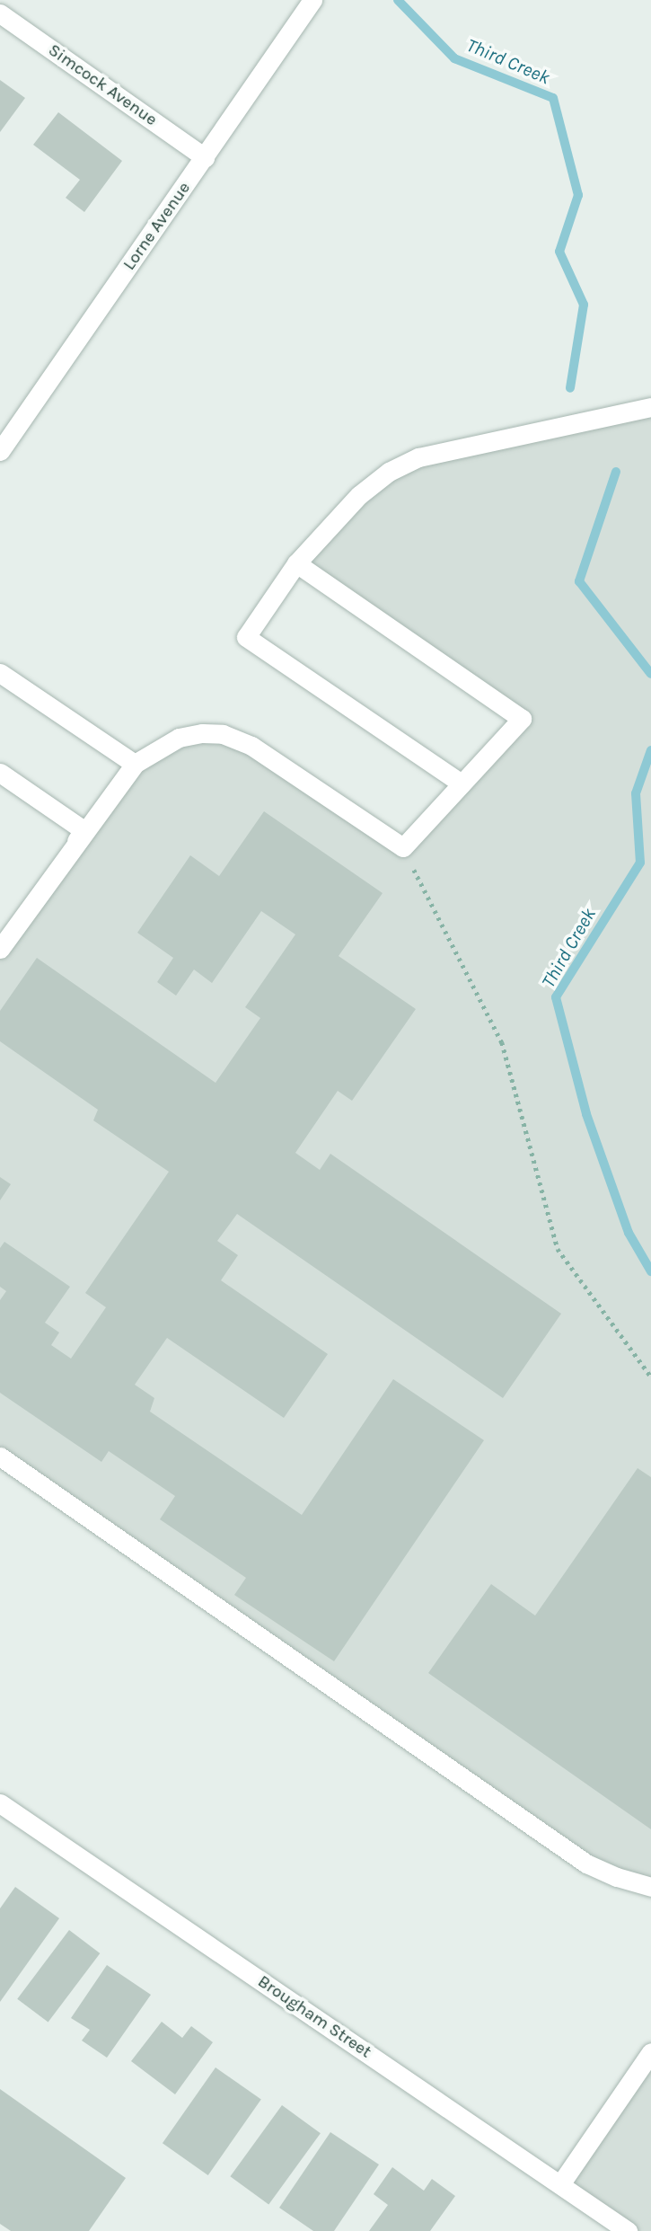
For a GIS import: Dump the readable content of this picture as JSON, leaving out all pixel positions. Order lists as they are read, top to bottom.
{
  "streets": {
    "street": ["Simcock Avenue", "Lorne Avenue", "Brougham Street"]
  },
  "crossings": [
    ["Simcock Avenue", "Lorne Avenue"]
  ],
  "water": ["Third Creek"]
}
